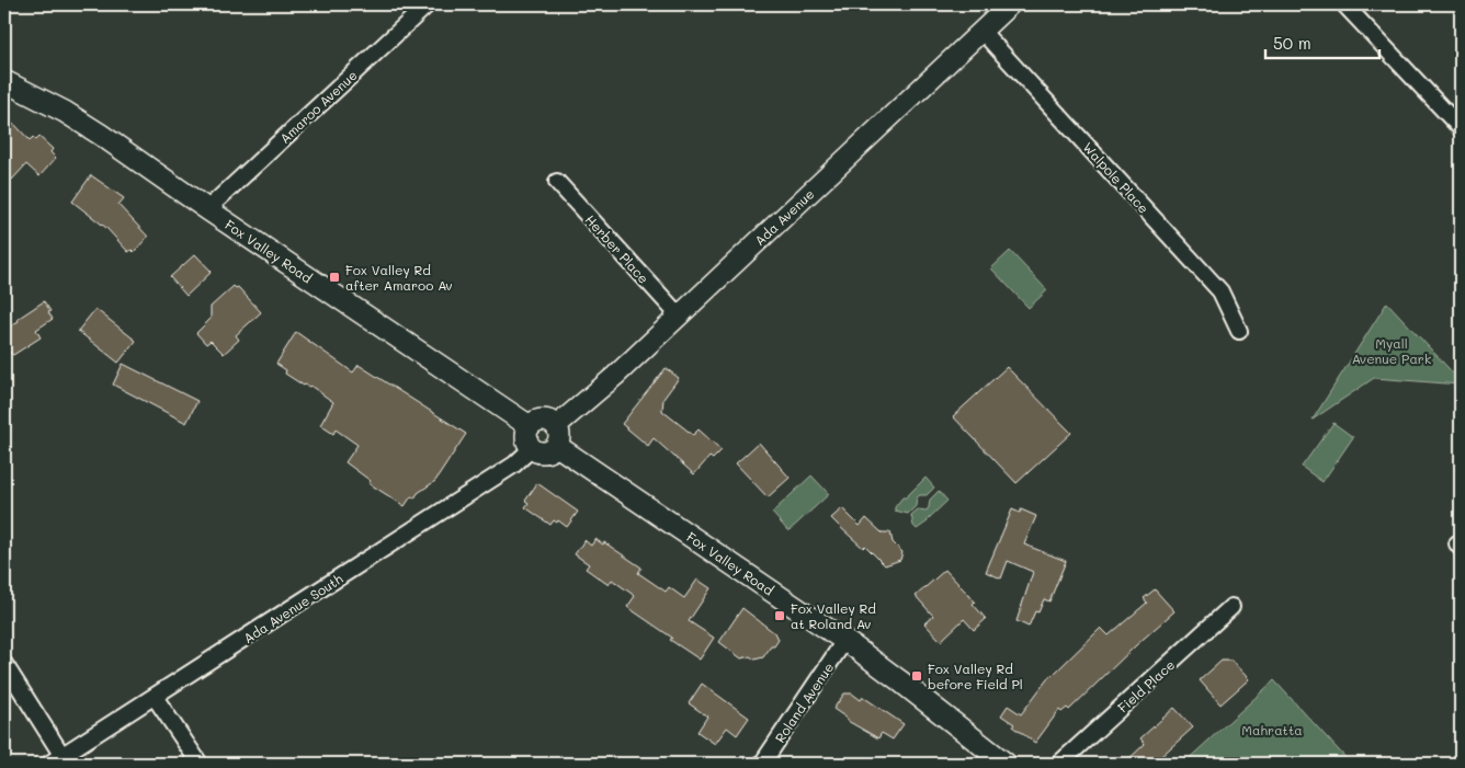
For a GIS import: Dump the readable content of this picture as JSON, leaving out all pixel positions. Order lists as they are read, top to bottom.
{
  "streets": {
    "main road": ["Fox Valley Road"],
    "street": [
      "Amaroo Avenue",
      "Walpole Place",
      "Ada Avenue",
      "Herber Place",
      "Ada Avenue South",
      "Field Place",
      "Roland Avenue"
    ]
  },
  "crossings": [
    ["Amaroo Avenue", "Fox Valley Road"],
    ["Walpole Place", "Ada Avenue"],
    ["Ada Avenue", "Herber Place"],
    ["Ada Avenue", "Fox Valley Road"],
    ["Ada Avenue", "Ada Avenue South"],
    ["Fox Valley Road", "Ada Avenue South"],
    ["Fox Valley Road", "Roland Avenue"]
  ],
  "parks": ["Myall Avenue Park", "Mahratta"],
  "places": {
    "transit": ["Fox Valley Rd after Amaroo Av", "Fox Valley Rd at Roland Av", "Fox Valley Rd before Field Pl"]
  },
  "scale_bar": "50 m"
}
